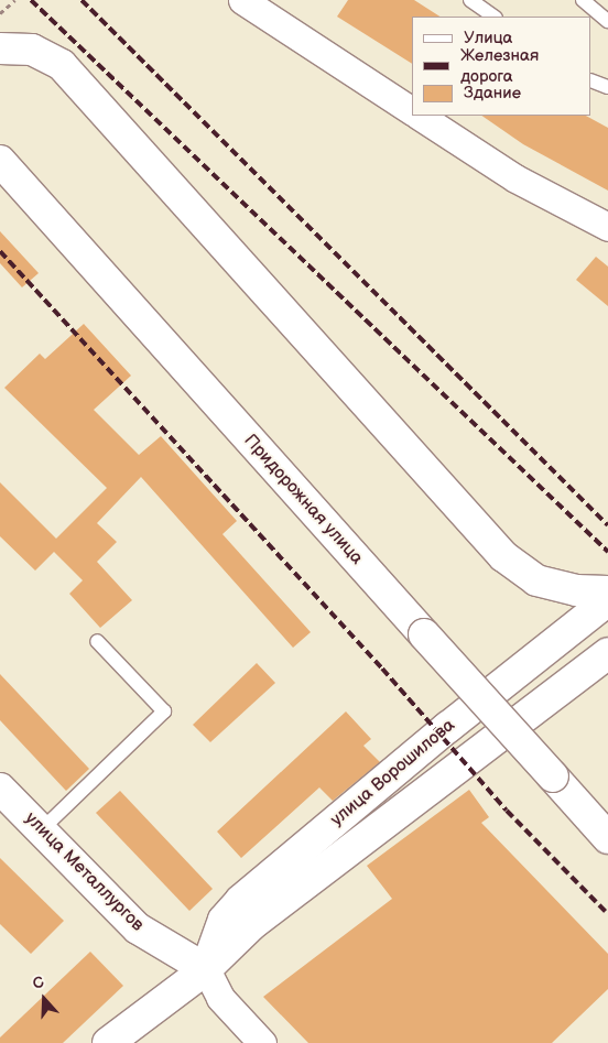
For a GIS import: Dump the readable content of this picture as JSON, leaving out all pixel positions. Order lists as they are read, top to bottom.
{
  "streets": {
    "main road": ["Придорожная улица", "улица Ворошилова", "улица Металлургов"]
  },
  "crossings": [
    ["улица Ворошилова", "улица Металлургов"]
  ],
  "legend": ["Улица", "Железная дорога", "Здание"],
  "north": "top"
}
